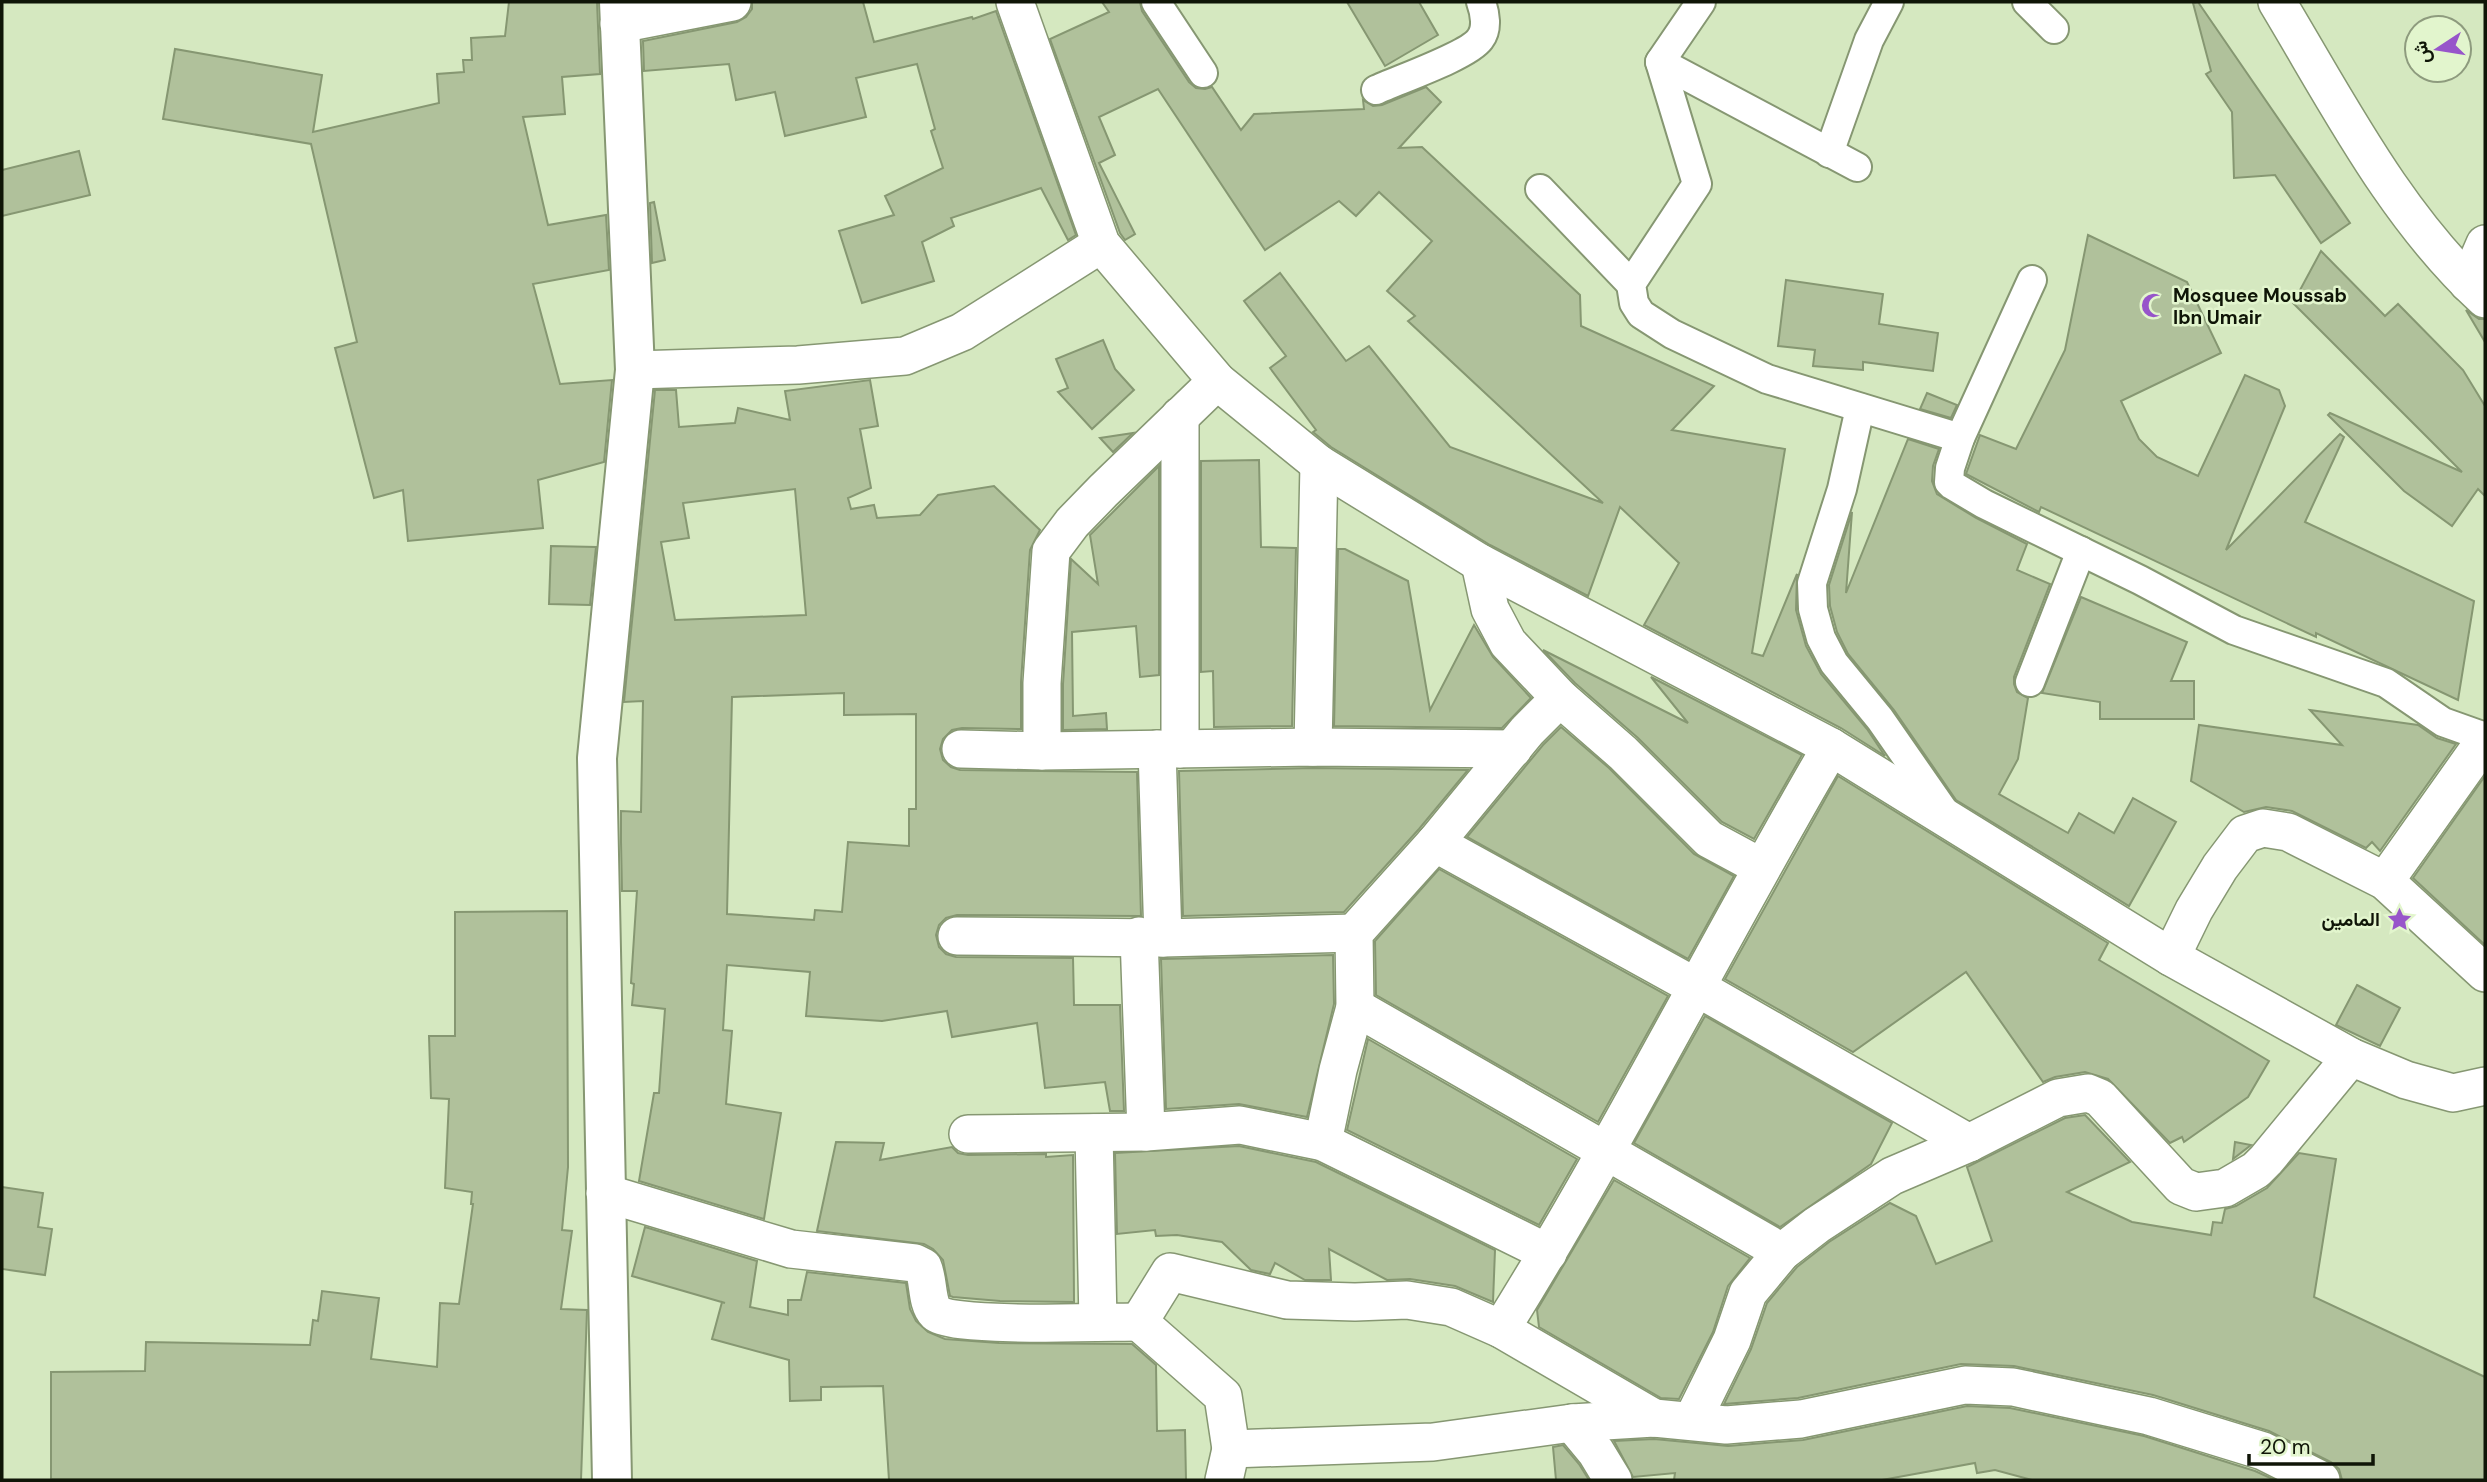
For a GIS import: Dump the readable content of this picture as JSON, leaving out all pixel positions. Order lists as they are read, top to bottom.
{
  "places": {
    "mosque": ["Mosquee Moussab Ibn Umair"],
    "place": ["المامين"]
  },
  "scale_bar": "20 m",
  "north": "left"
}
